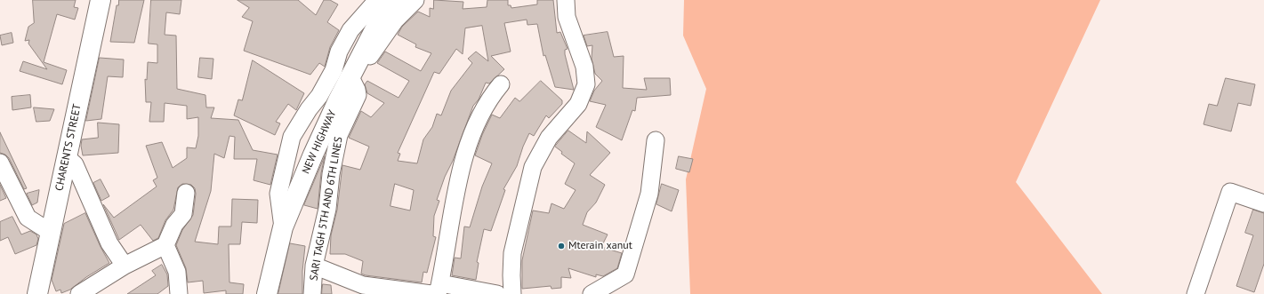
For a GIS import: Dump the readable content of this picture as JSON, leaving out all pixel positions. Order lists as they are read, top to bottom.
{
  "streets": {
    "main road": ["NEW HIGHWAY", "CHARENTS STREET"],
    "street": ["SARI TAGH 5TH AND 6TH LINES"]
  },
  "crossings": [
    ["NEW HIGHWAY", "SARI TAGH 5TH AND 6TH LINES"]
  ],
  "places": ["Mterain xanut"]
}
